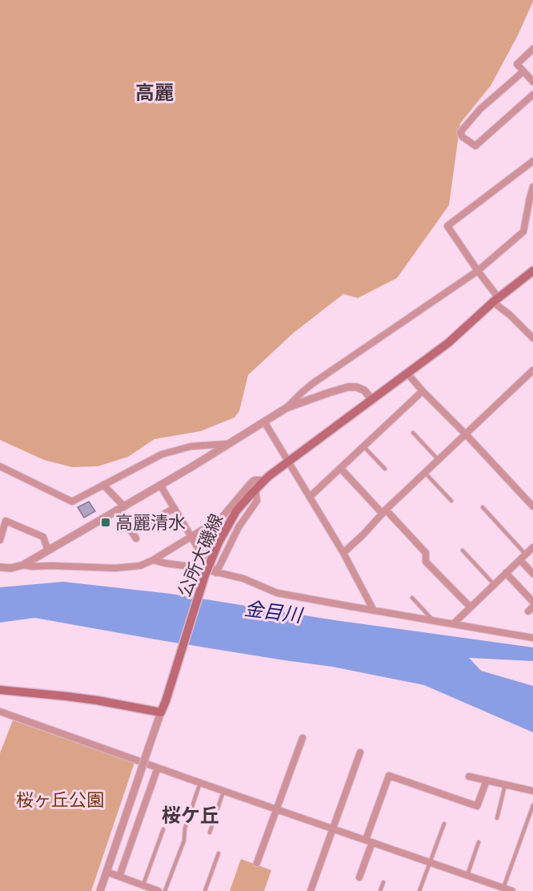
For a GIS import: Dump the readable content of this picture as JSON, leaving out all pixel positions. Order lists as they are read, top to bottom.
{
  "streets": {
    "main road": ["公所大磯線"]
  },
  "districts": ["高麗", "桜ケ丘"],
  "water": ["金目川"],
  "parks": ["桜ヶ丘公園"],
  "places": {
    "transit": ["高麗清水"]
  }
}
